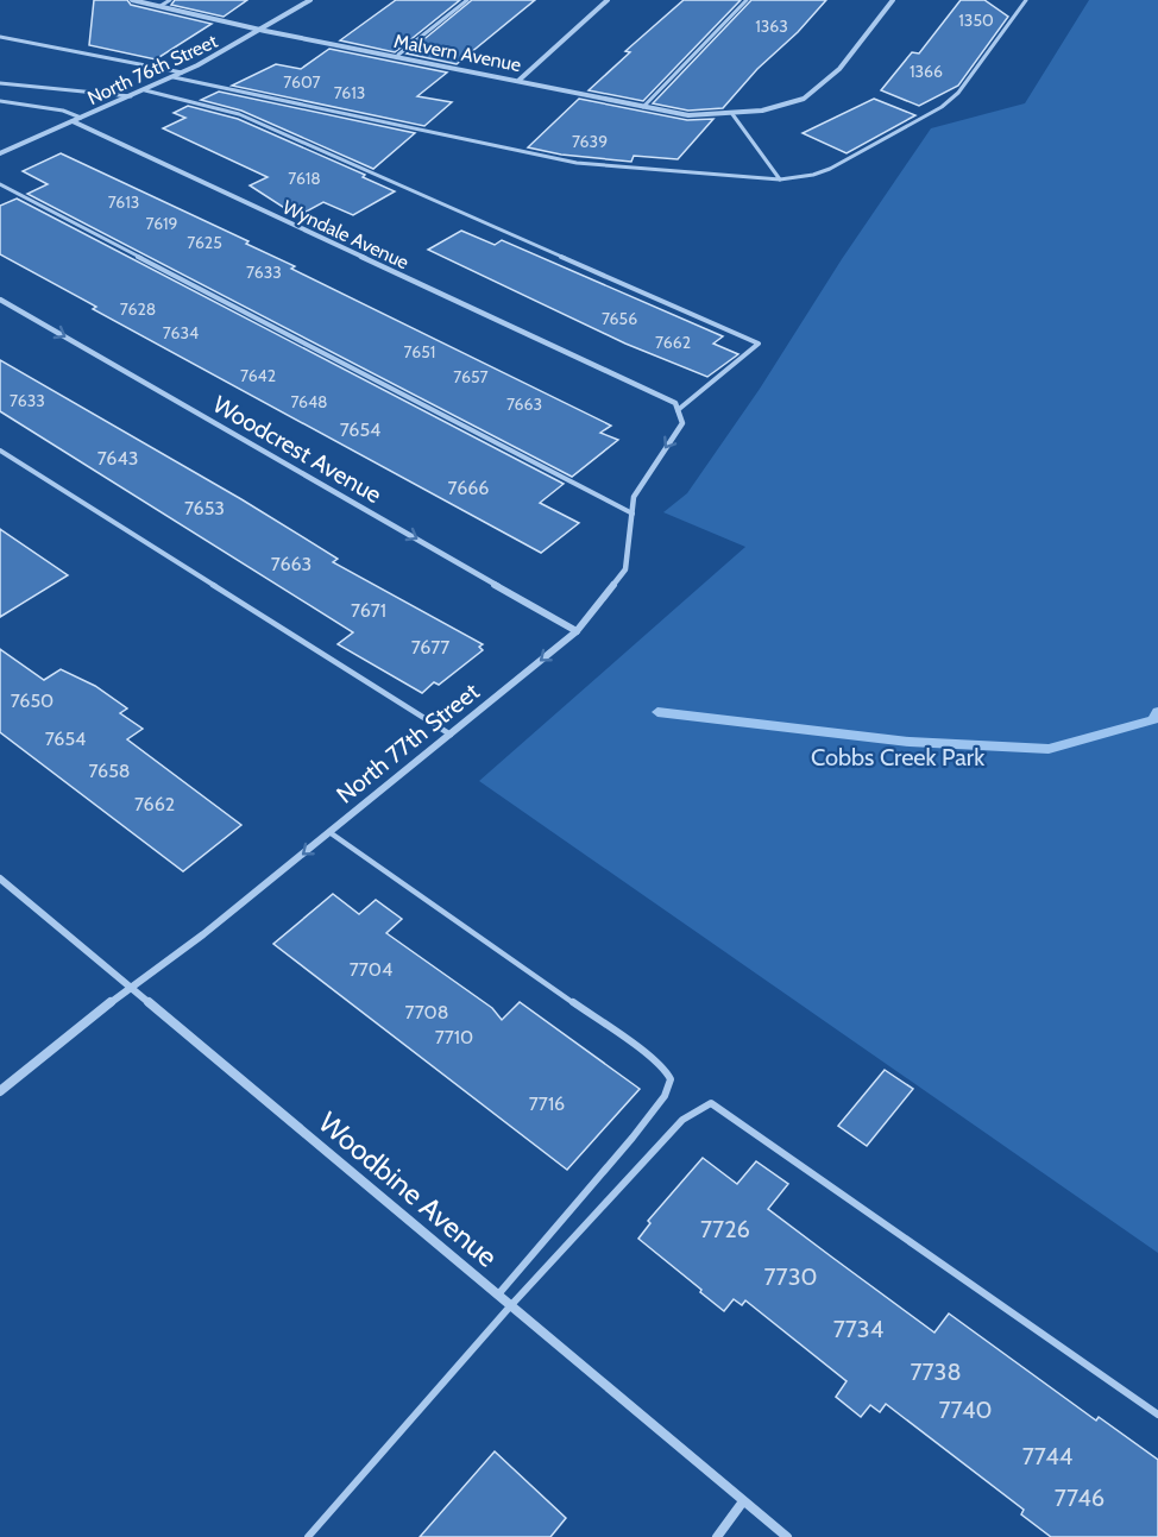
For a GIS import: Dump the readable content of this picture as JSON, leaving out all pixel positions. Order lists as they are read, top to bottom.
{
  "streets": {
    "street": [
      "Malvern Avenue",
      "North 76th Street",
      "Wyndale Avenue",
      "Woodcrest Avenue",
      "North 77th Street",
      "Woodbine Avenue"
    ]
  },
  "crossings": [
    ["Malvern Avenue", "North 76th Street"],
    ["North 76th Street", "Wyndale Avenue"],
    ["Wyndale Avenue", "North 77th Street"],
    ["Woodcrest Avenue", "North 77th Street"],
    ["North 77th Street", "Woodbine Avenue"]
  ],
  "one_way": ["Woodcrest Avenue", "North 77th Street"],
  "parks": ["Cobbs Creek Park"],
  "house_numbers": [
    "1350",
    "1363",
    "1366",
    "7607",
    "7613",
    "7639",
    "7618",
    "7613",
    "7619",
    "7625",
    "7633",
    "7628",
    "7656",
    "7634",
    "7662",
    "7651",
    "7642",
    "7657",
    "7633",
    "7648",
    "7663",
    "7654",
    "7643",
    "7666",
    "7653",
    "7663",
    "7671",
    "7677",
    "7650",
    "7654",
    "7658",
    "7662",
    "7704",
    "7708",
    "7710",
    "7716",
    "7726",
    "7730",
    "7734",
    "7738",
    "7740",
    "7744",
    "7746"
  ]
}
